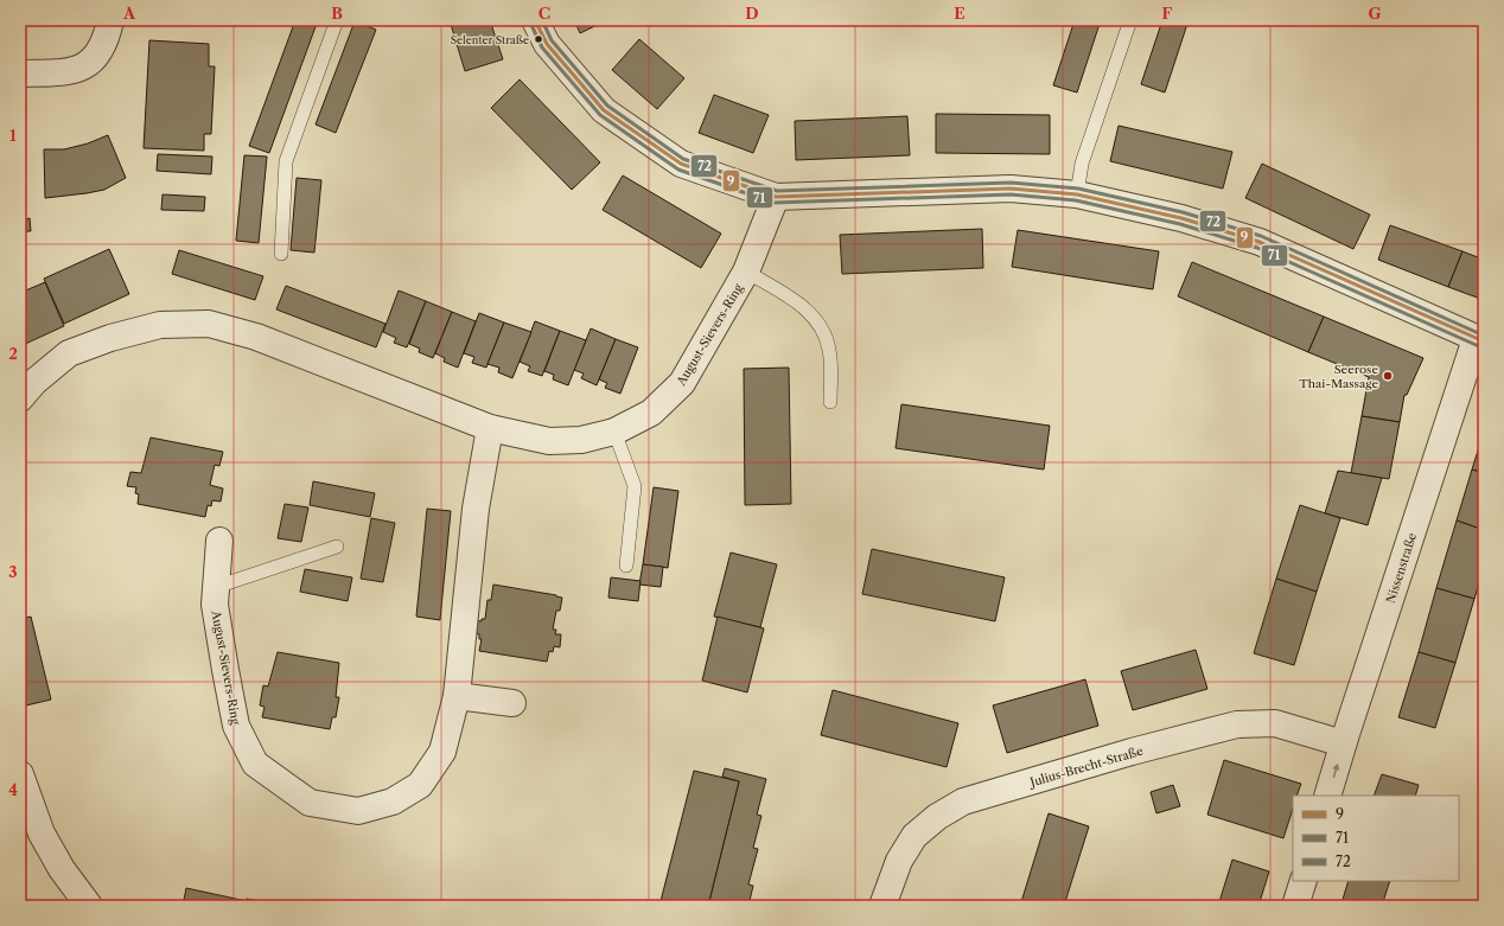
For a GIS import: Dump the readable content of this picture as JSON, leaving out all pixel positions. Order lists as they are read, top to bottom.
{
  "streets": {
    "street": ["August-Sievers-Ring", "Nissenstraße", "Julius-Brecht-Straße"]
  },
  "crossings": [
    ["Nissenstraße", "Julius-Brecht-Straße"]
  ],
  "places": ["Selenter Straße", "Seerose Thai-Massage"],
  "lines": ["transit line 9", "transit line 72", "transit line 71"],
  "legend": ["9", "71", "72"],
  "grid": {
    "columns": [
      "A",
      "B",
      "C",
      "D",
      "E",
      "F",
      "G"
    ],
    "rows": [
      "1",
      "2",
      "3",
      "4"
    ]
  }
}
